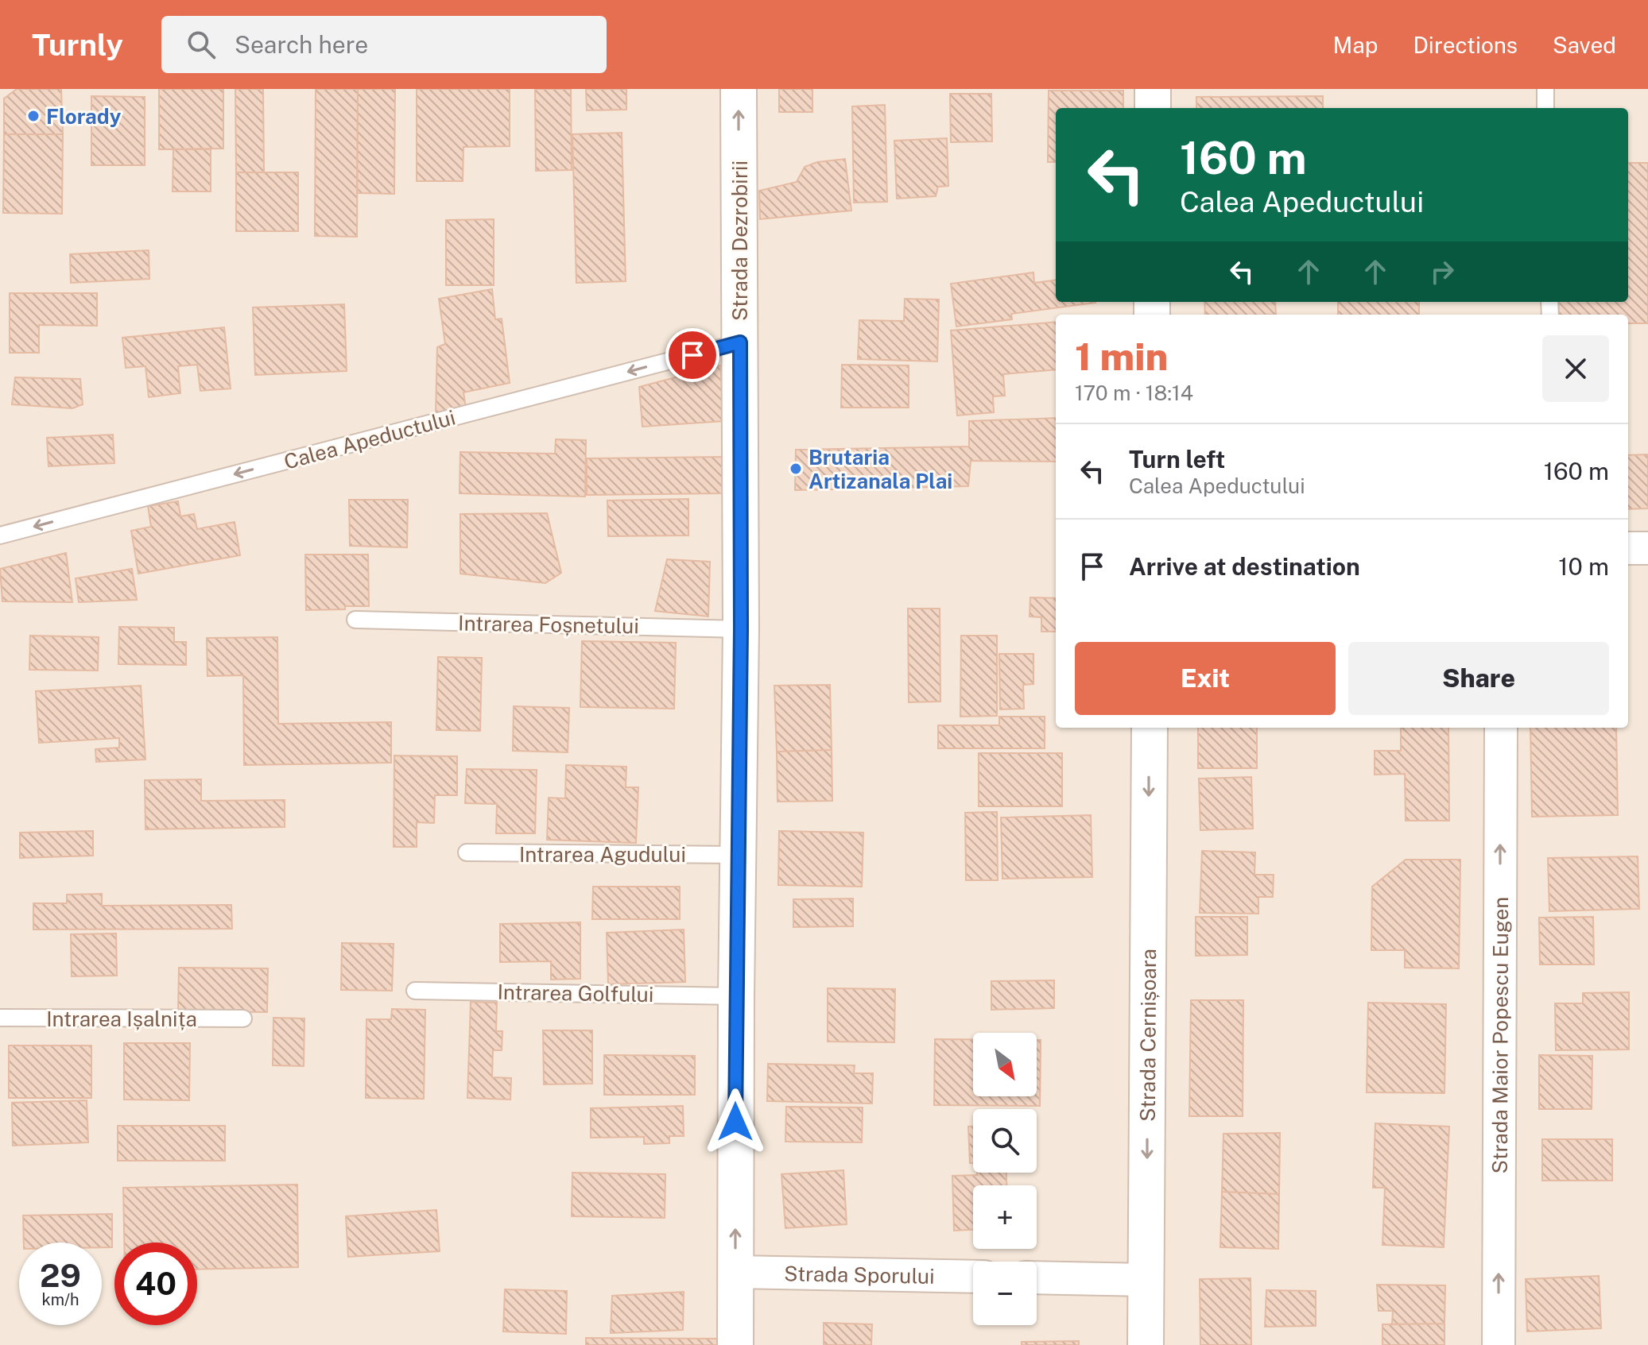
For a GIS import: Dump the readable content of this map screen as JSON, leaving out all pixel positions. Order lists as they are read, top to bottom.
{
  "streets": {
    "street": [
      "Strada Dezrobirii",
      "Strada Maior Popescu Eugen",
      "Strada Cernișoara",
      "Strada Sporului"
    ],
    "lane": [
      "Calea Apeductului",
      "Intrarea Foșnetului",
      "Intrarea Agudului",
      "Intrarea Golfului",
      "Intrarea Ișalnița"
    ]
  },
  "crossings": [
    ["Strada Dezrobirii", "Calea Apeductului"],
    ["Strada Dezrobirii", "Intrarea Foșnetului"],
    ["Strada Dezrobirii", "Intrarea Agudului"],
    ["Strada Dezrobirii", "Intrarea Golfului"],
    ["Strada Dezrobirii", "Strada Sporului"]
  ],
  "one_way": [
    "Strada Dezrobirii",
    "Calea Apeductului",
    "Strada Maior Popescu Eugen",
    "Strada Cernișoara"
  ],
  "places": ["Florady", "Brutaria Artizanala Plai"],
  "north": "bottom right",
  "page": {
    "header": "Turnly",
    "search": "Search here",
    "nav": ["Map", "Directions", "Saved"],
    "turn": ["160 m", "Calea Apeductului"],
    "heading": ["1 min", "170 m · 18:14"],
    "list": [
      {
        "name": "Turn left",
        "note": "Calea Apeductului",
        "value": "160 m"
      },
      {
        "name": "Arrive at destination",
        "value": "10 m"
      }
    ],
    "buttons": ["Exit", "Share"],
    "map_buttons": ["+", "−"],
    "speed": "29 km/h",
    "limit": "40"
  }
}
